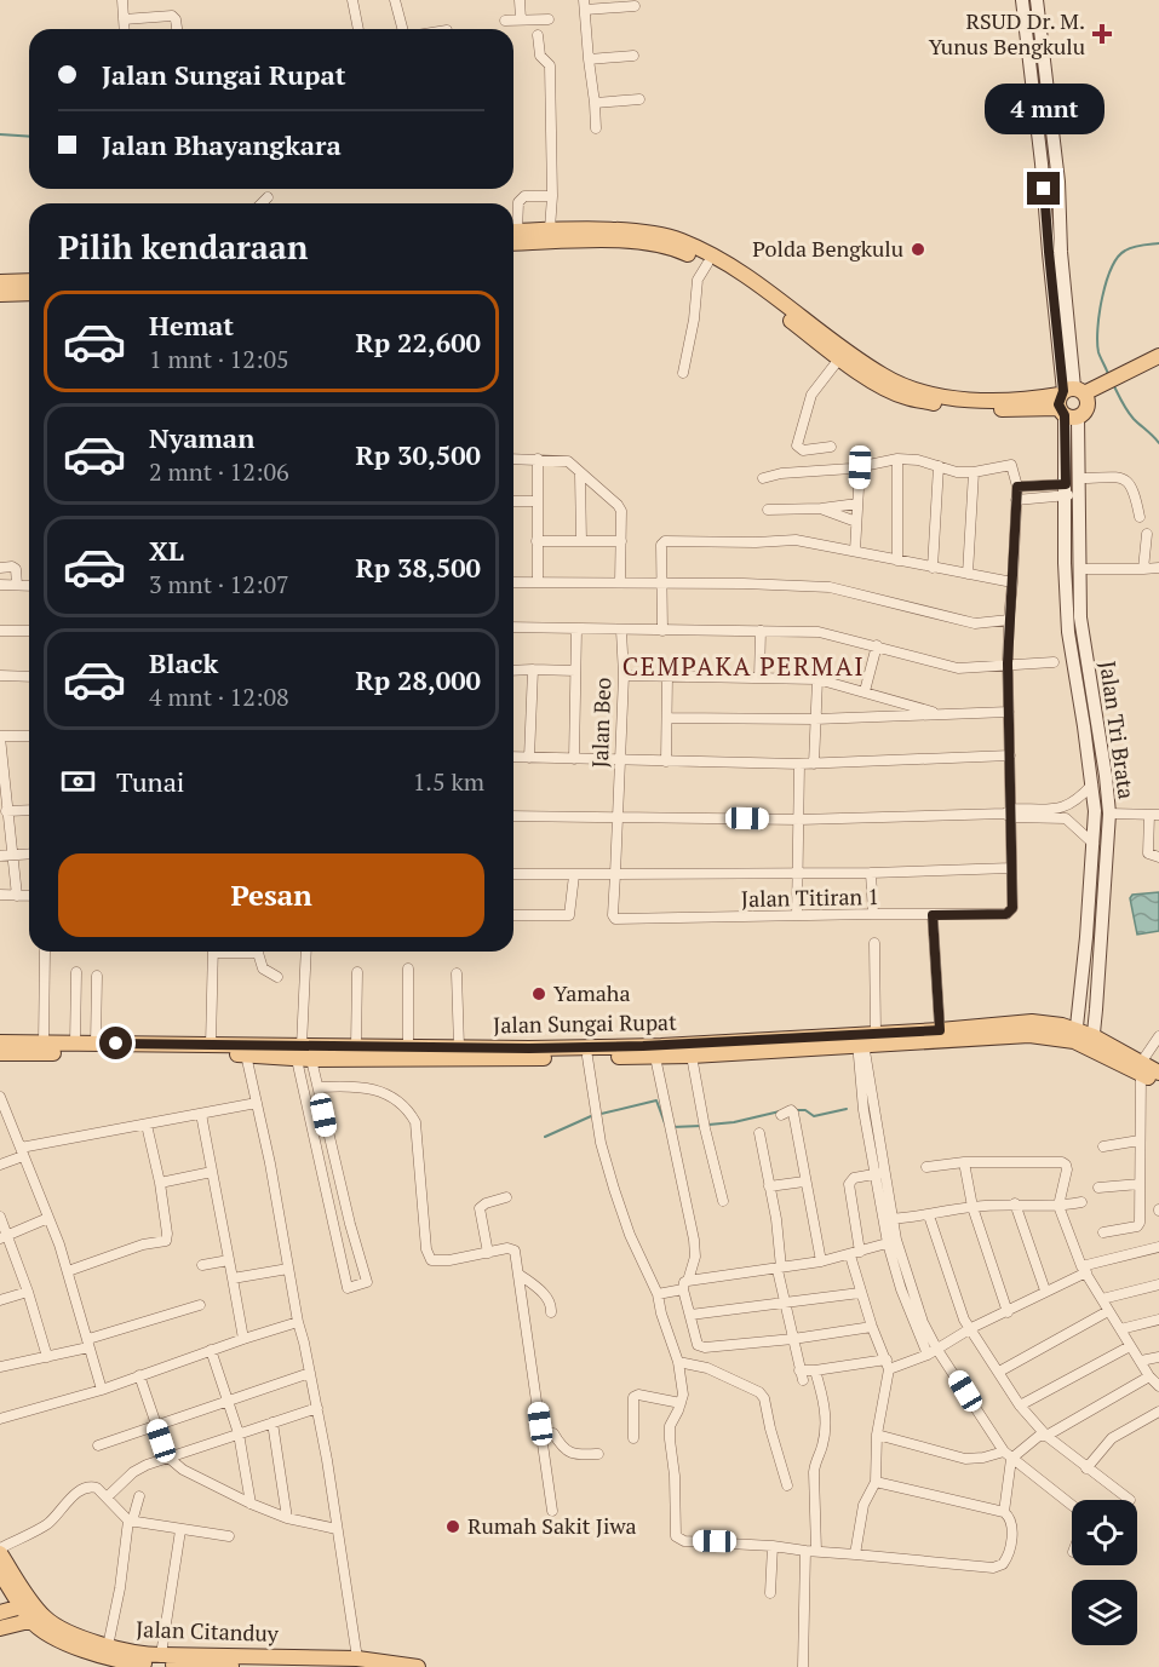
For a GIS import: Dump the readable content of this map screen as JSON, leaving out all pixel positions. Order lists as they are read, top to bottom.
{
  "streets": {
    "main road": ["Jalan Sungai Rupat", "Jalan Citanduy"],
    "street": ["Jalan Beo", "Jalan Tri Brata", "Jalan Titiran 1"]
  },
  "crossings": [
    ["Jalan Beo", "Jalan Titiran 1"],
    ["Jalan Tri Brata", "Jalan Sungai Rupat"]
  ],
  "districts": ["CEMPAKA PERMAI"],
  "places": {
    "health": ["RSUD Dr. M. Yunus Bengkulu"],
    "other": ["Polda Bengkulu", "Yamaha", "Rumah Sakit Jiwa"]
  },
  "page": {
    "banner": ["Jalan Sungai Rupat", "Jalan Bhayangkara"],
    "bubble": "4 mnt",
    "heading": "Pilih kendaraan",
    "list": [
      {
        "name": "Hemat",
        "note": "1 mnt · 12:05",
        "value": "Rp 22,600"
      },
      {
        "name": "Nyaman",
        "note": "2 mnt · 12:06",
        "value": "Rp 30,500"
      },
      {
        "name": "XL",
        "note": "3 mnt · 12:07",
        "value": "Rp 38,500"
      },
      {
        "name": "Black",
        "note": "4 mnt · 12:08",
        "value": "Rp 28,000"
      }
    ],
    "pay": ["Tunai", "1.5 km"],
    "buttons": "Pesan"
  }
}
